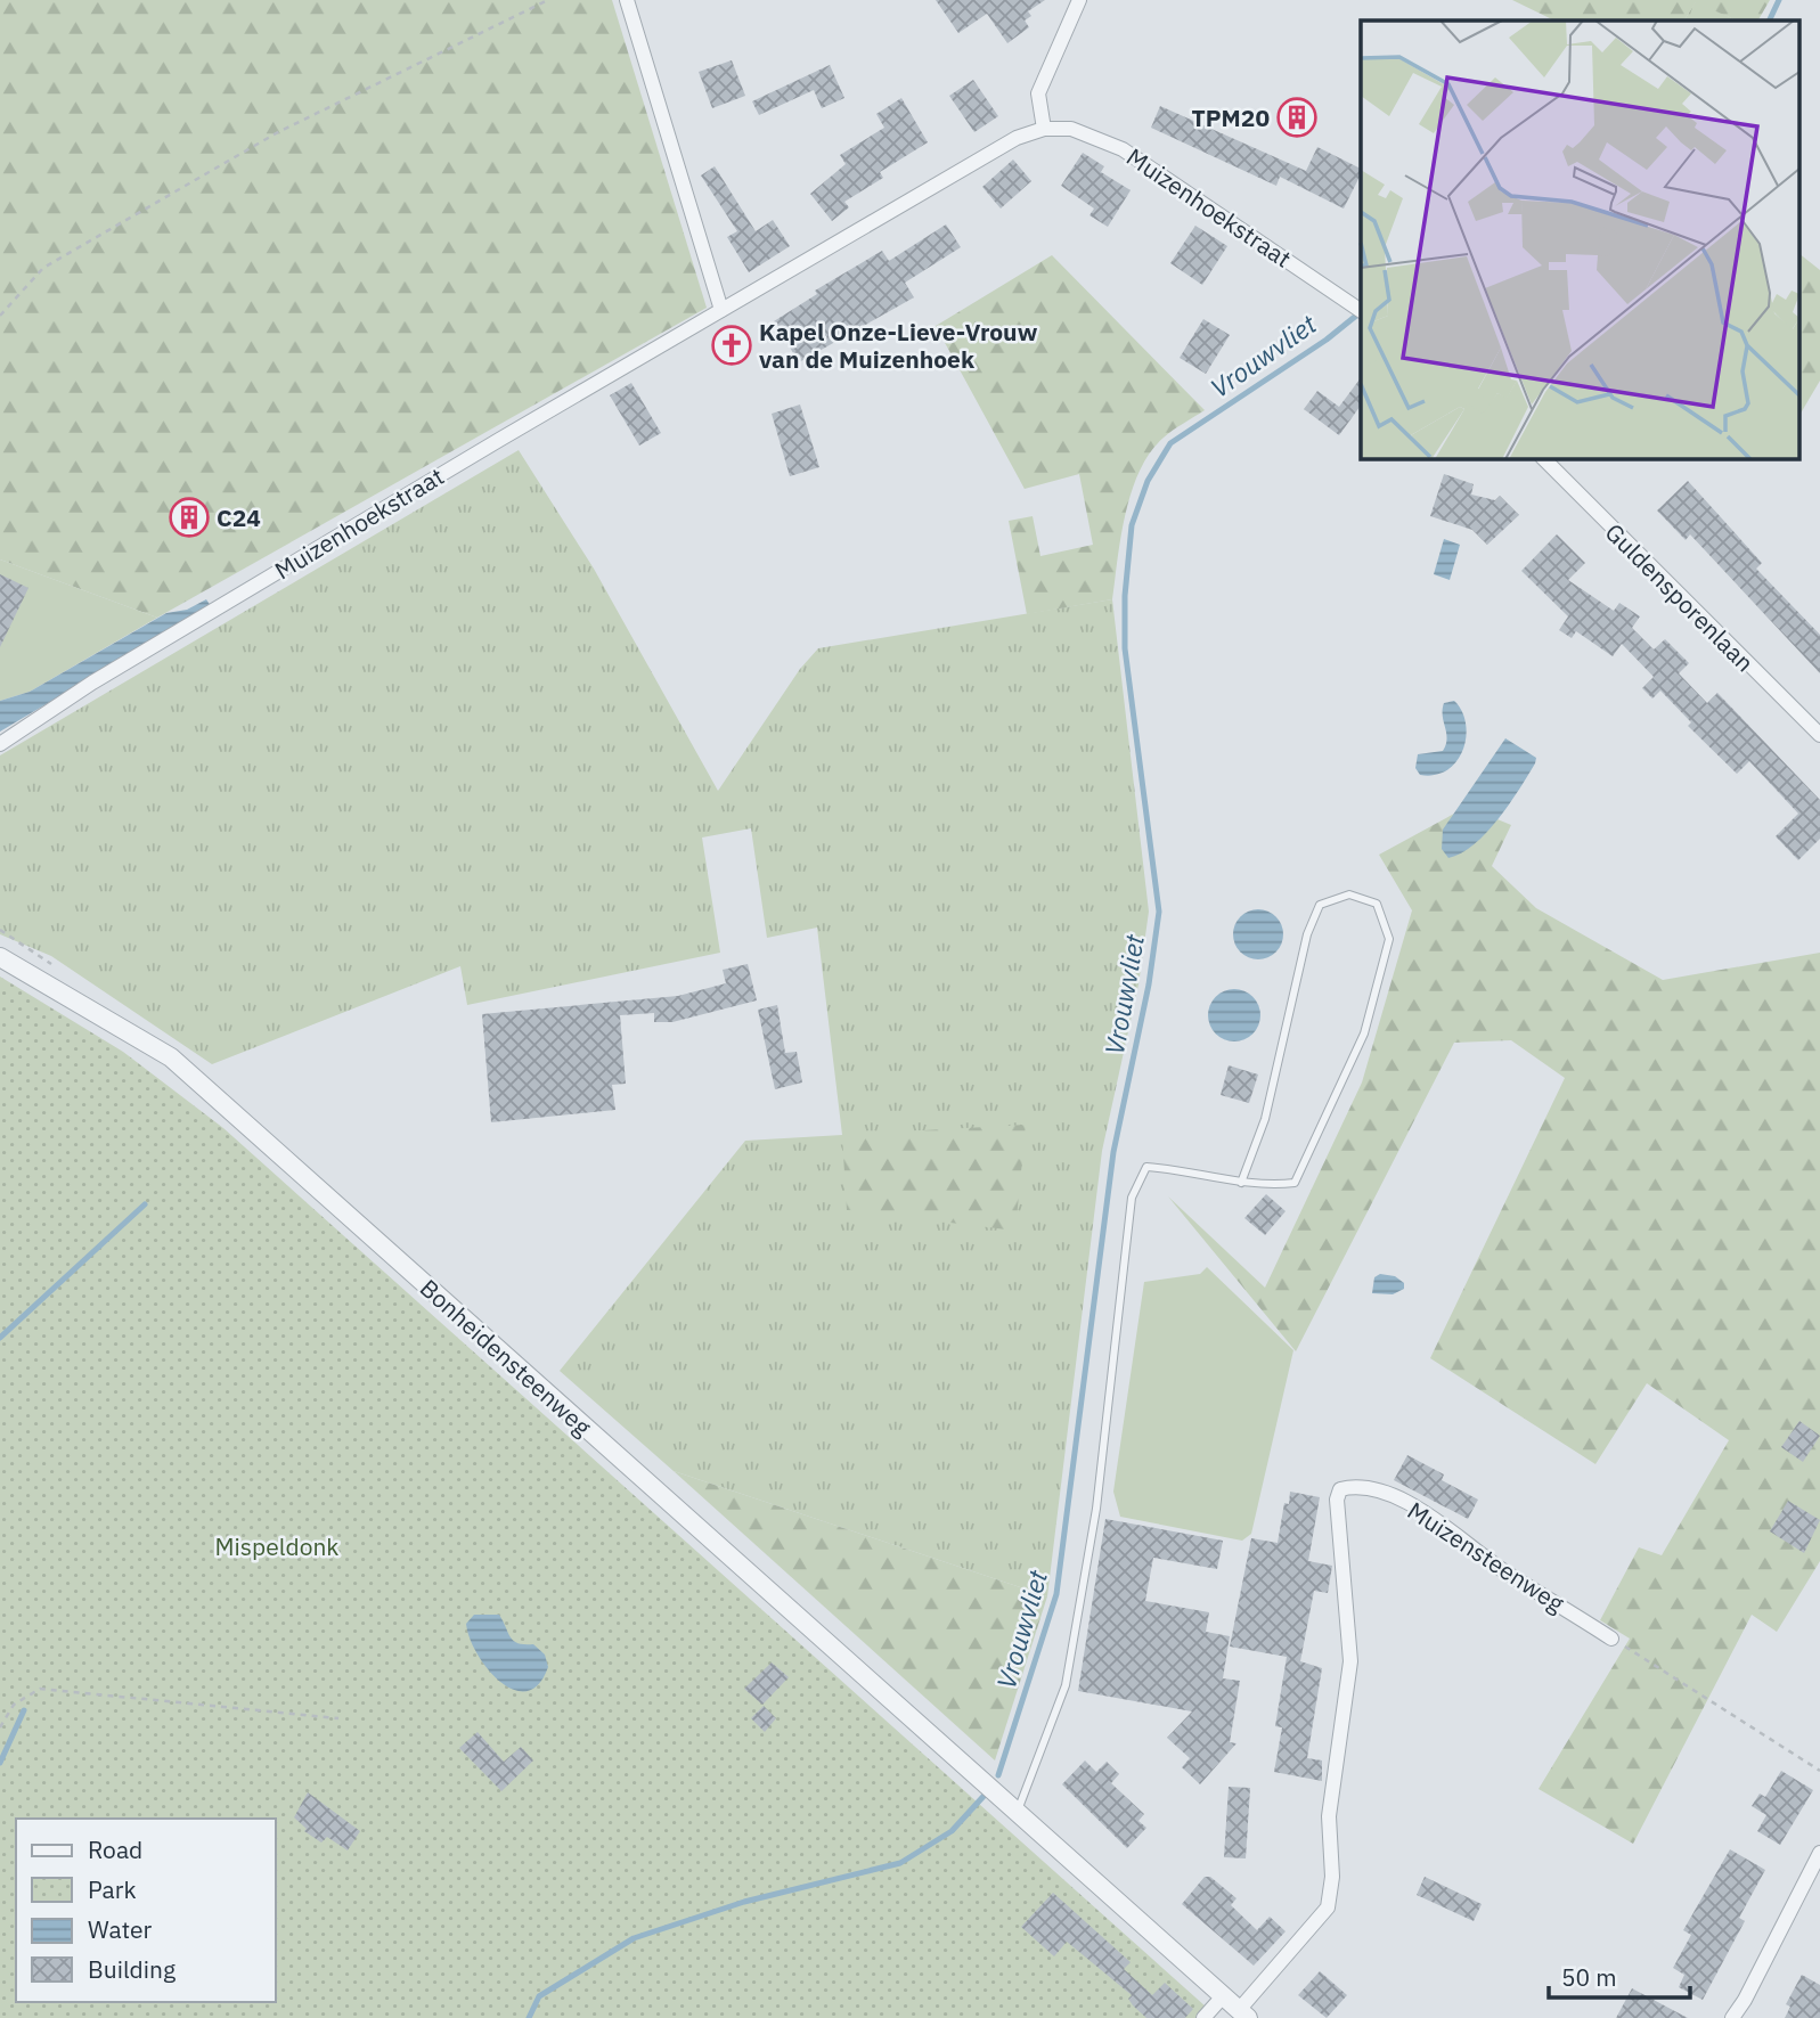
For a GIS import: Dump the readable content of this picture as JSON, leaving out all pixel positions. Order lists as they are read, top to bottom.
{
  "streets": {
    "street": [
      "Muizenhoekstraat",
      "Guldensporenlaan",
      "Bonheidensteenweg",
      "Muizensteenweg"
    ]
  },
  "crossings": [
    ["Bonheidensteenweg", "Muizensteenweg"]
  ],
  "water": ["Vrouwvliet"],
  "parks": ["Mispeldonk"],
  "places": {
    "building": ["TPM20", "C24"],
    "church": ["Kapel Onze-Lieve-Vrouw van de Muizenhoek"]
  },
  "legend": [
    "Road",
    "Park",
    "Water",
    "Building"
  ],
  "scale_bar": "50 m"
}
